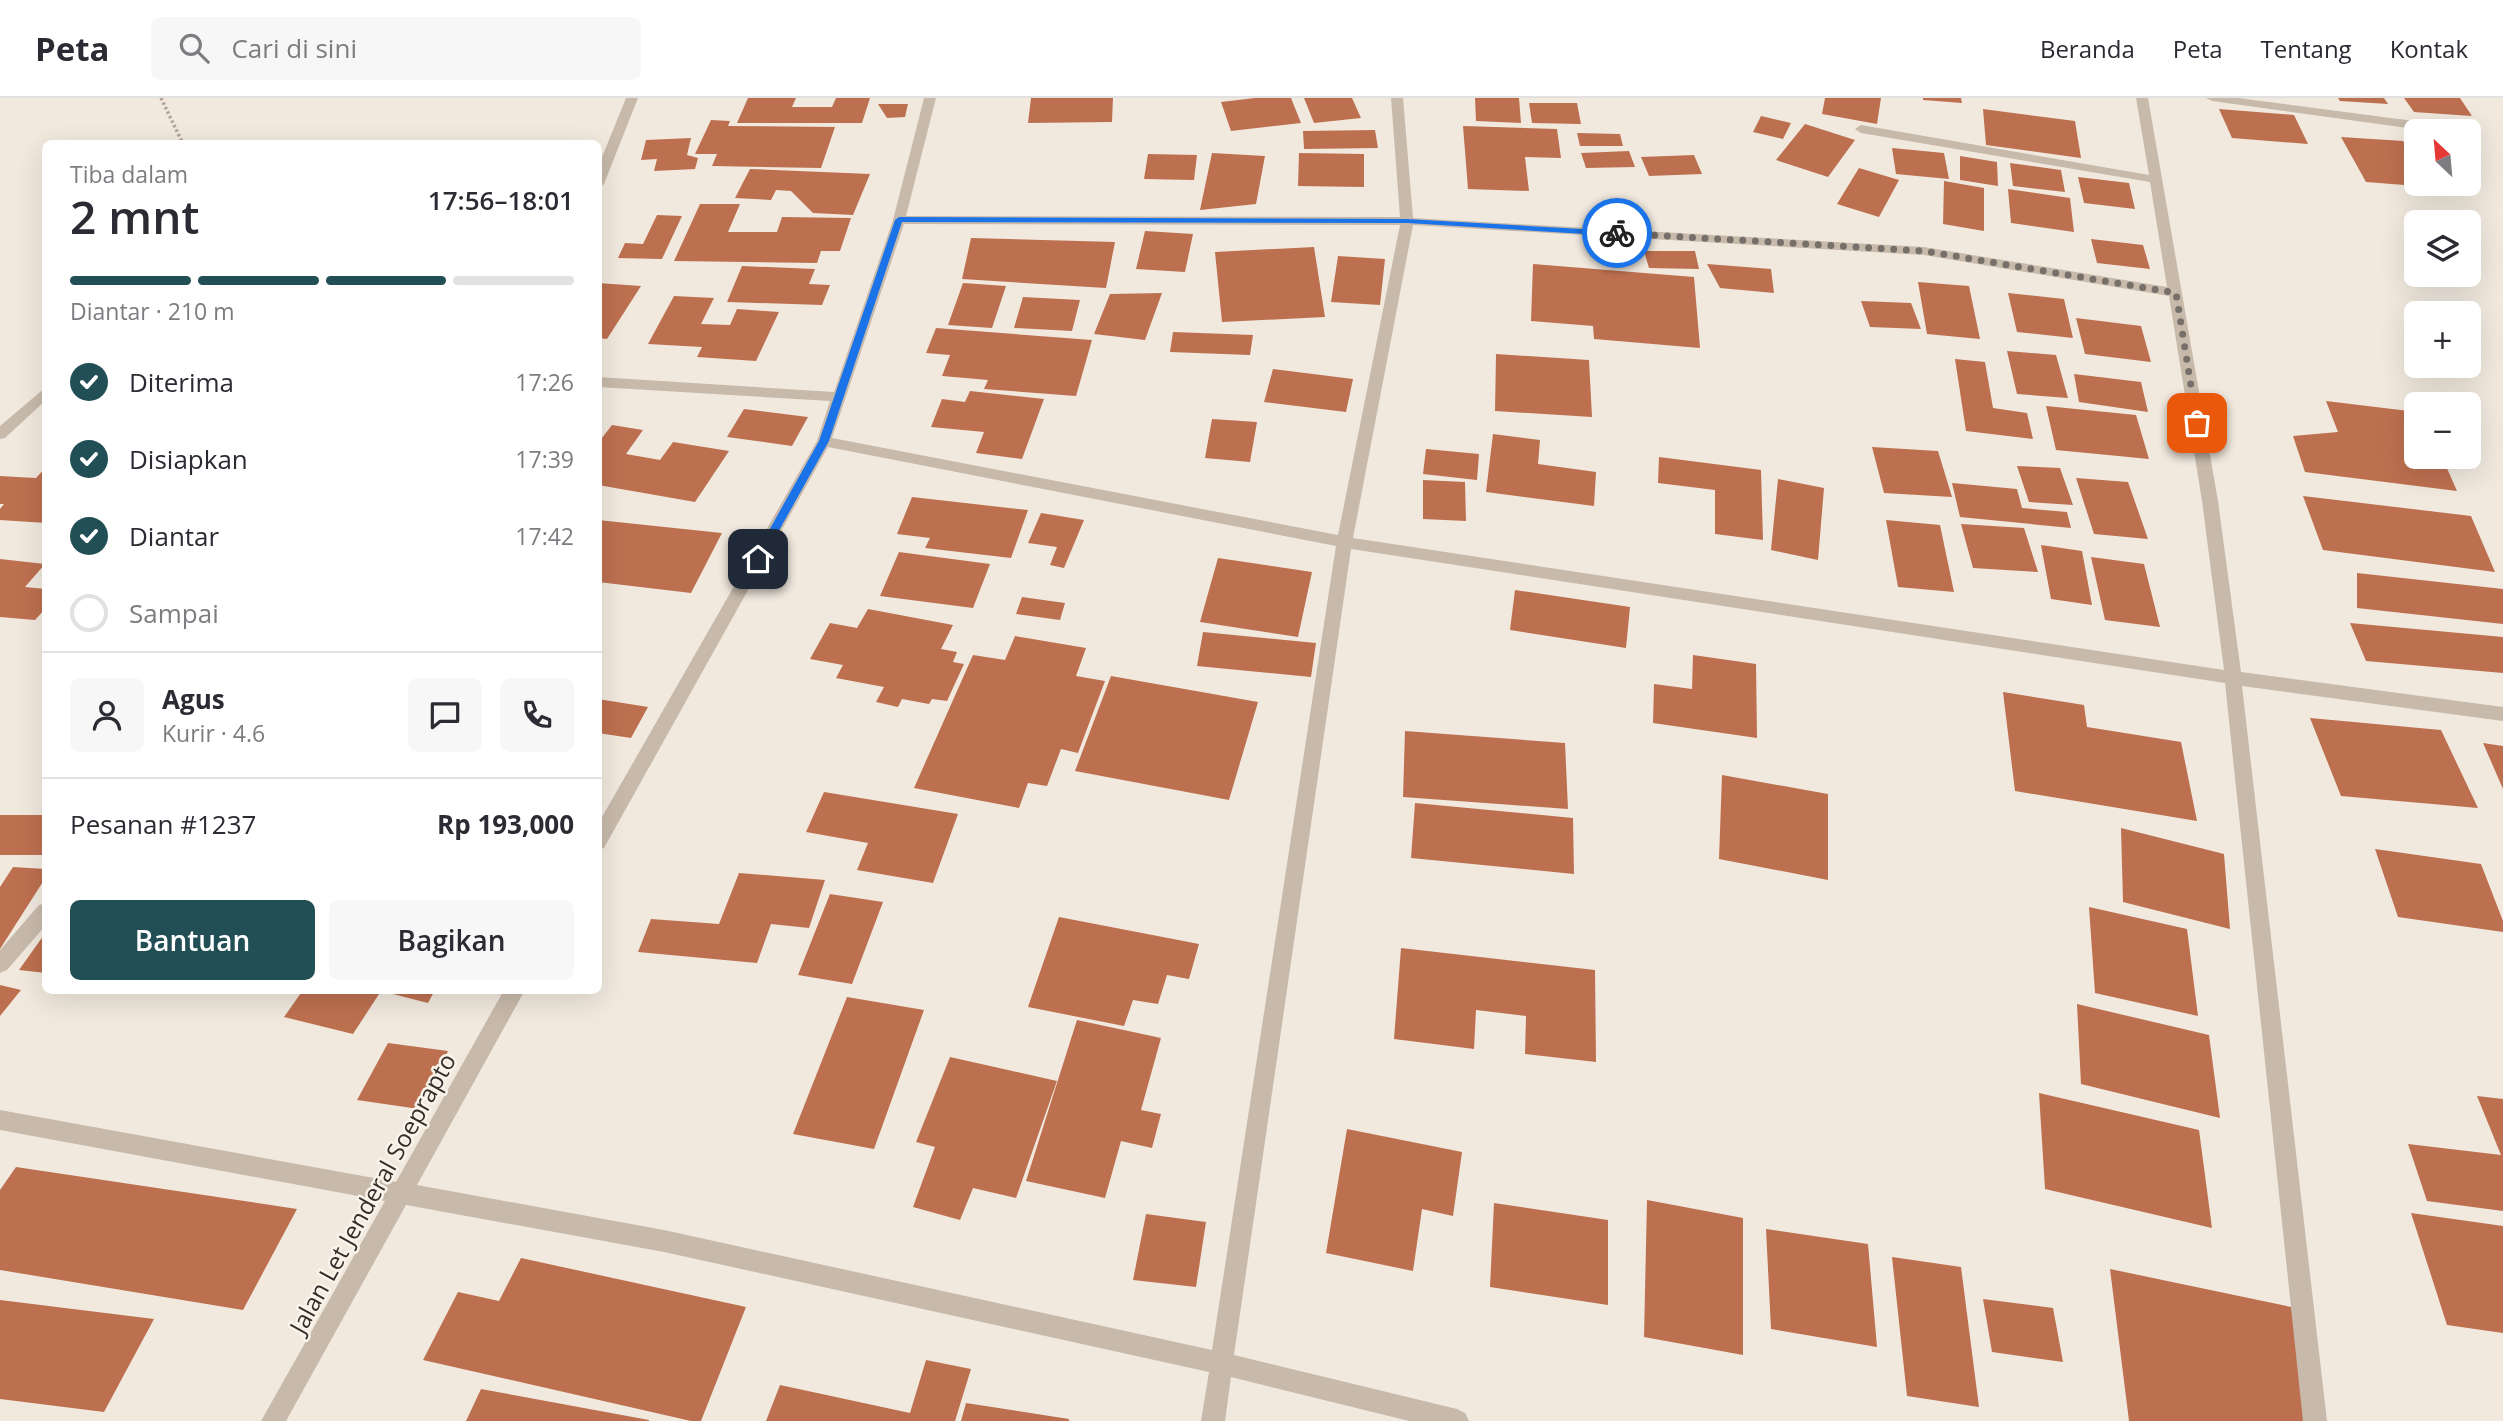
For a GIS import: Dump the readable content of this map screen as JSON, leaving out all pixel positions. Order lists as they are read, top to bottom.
{
  "streets": {
    "street": ["Jalan Let Jenderal Soeprapto"]
  },
  "north": "top left",
  "page": {
    "header": "Peta",
    "search": "Cari di sini",
    "nav": [
      "Beranda",
      "Peta",
      "Tentang",
      "Kontak"
    ],
    "map_buttons": ["+", "−"],
    "heading": ["2 mnt", "Tiba dalam", "17:56–18:01"],
    "panel": [
      "Agus",
      "Kurir · 4.6",
      "Pesanan #1237",
      "Rp 193,000"
    ],
    "bar": "Diantar · 210 m",
    "list": [
      ["Diterima", "17:26"],
      ["Disiapkan", "17:39"],
      ["Diantar", "17:42"],
      "Sampai"
    ],
    "buttons": ["Bantuan", "Bagikan"]
  }
}
